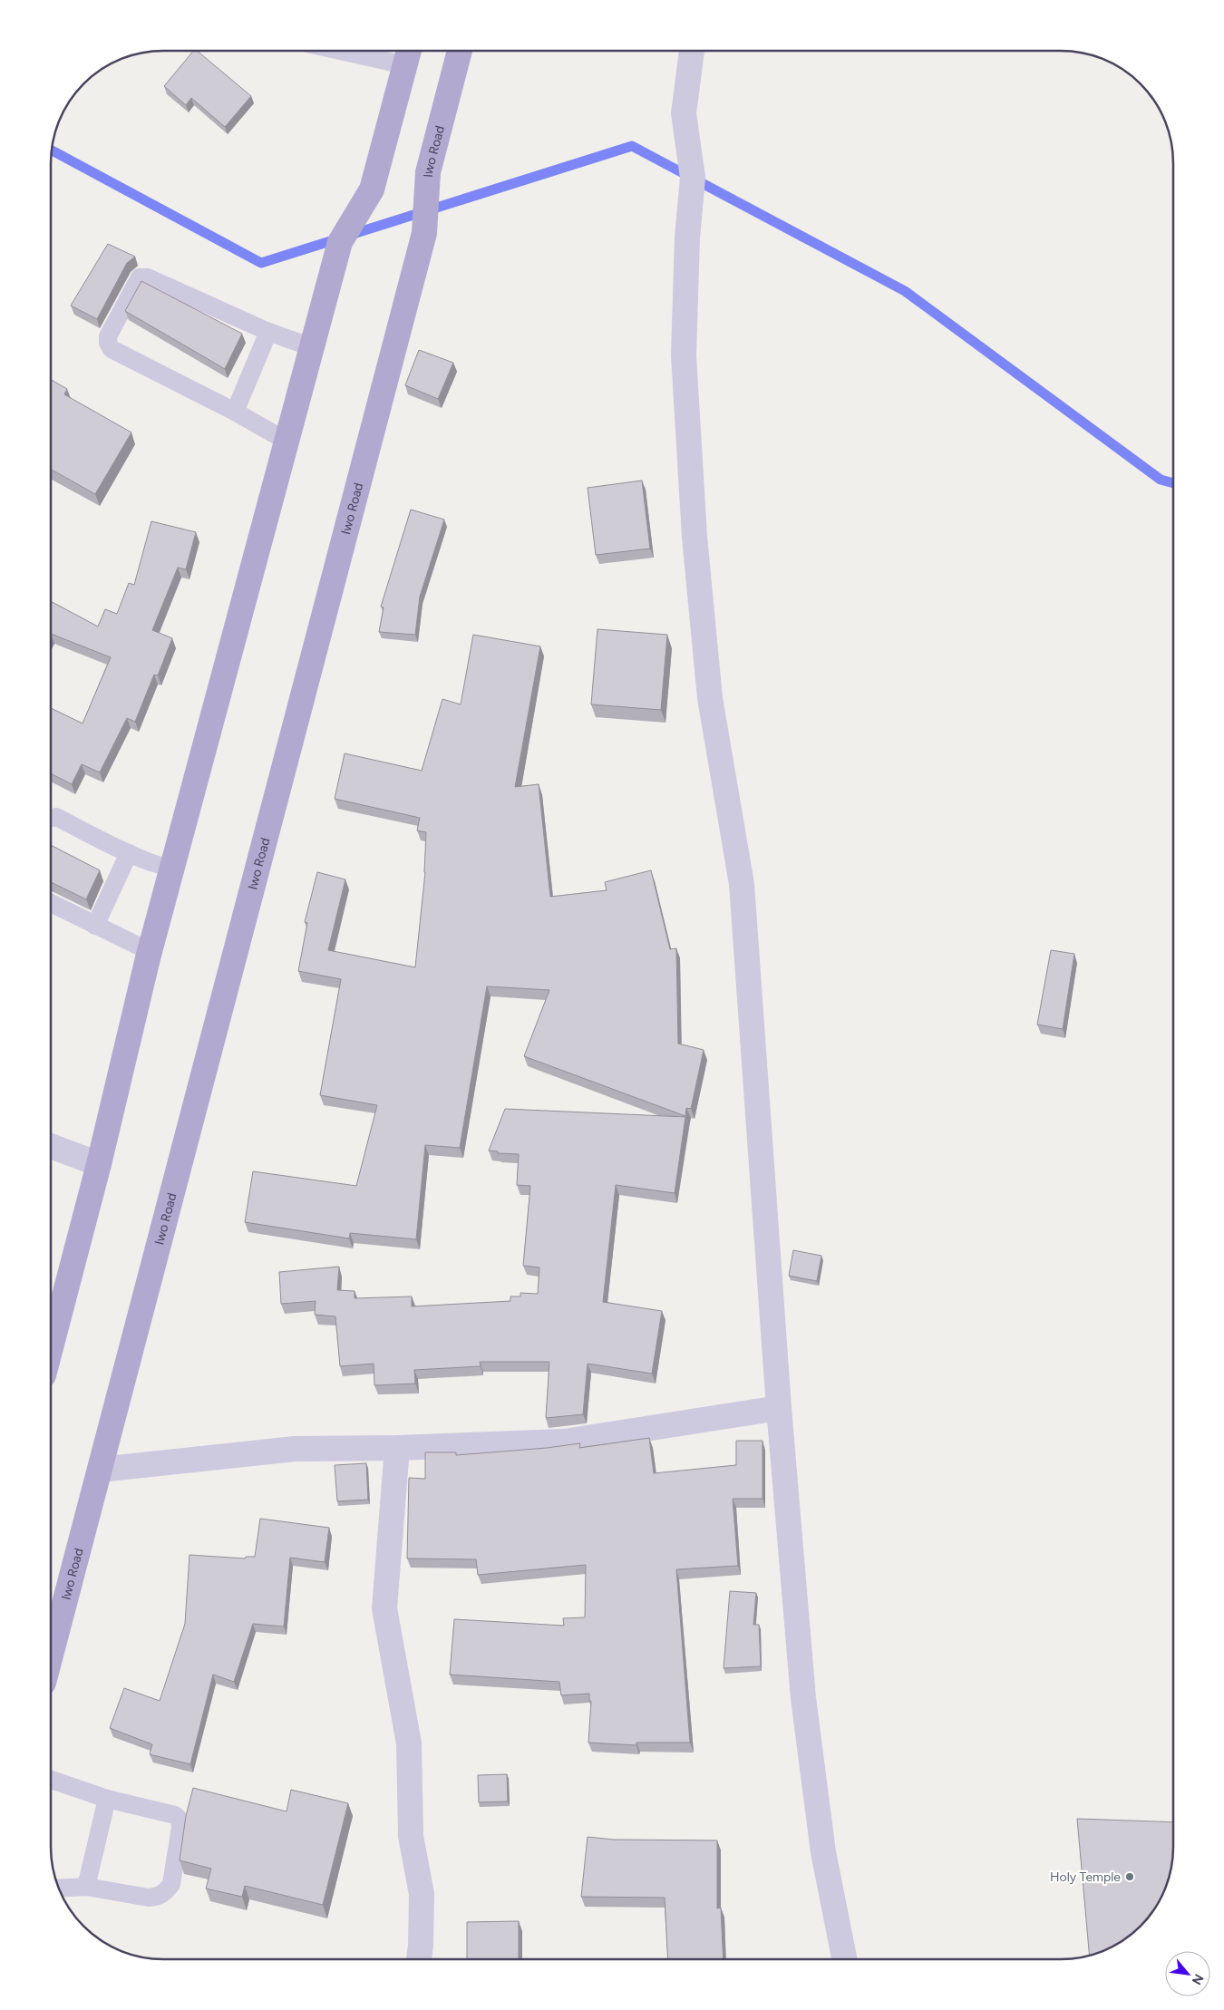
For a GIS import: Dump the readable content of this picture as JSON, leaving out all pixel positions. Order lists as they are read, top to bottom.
{
  "streets": {
    "main road": ["Iwo Road"]
  },
  "places": ["Holy Temple"],
  "north": "bottom right"
}
